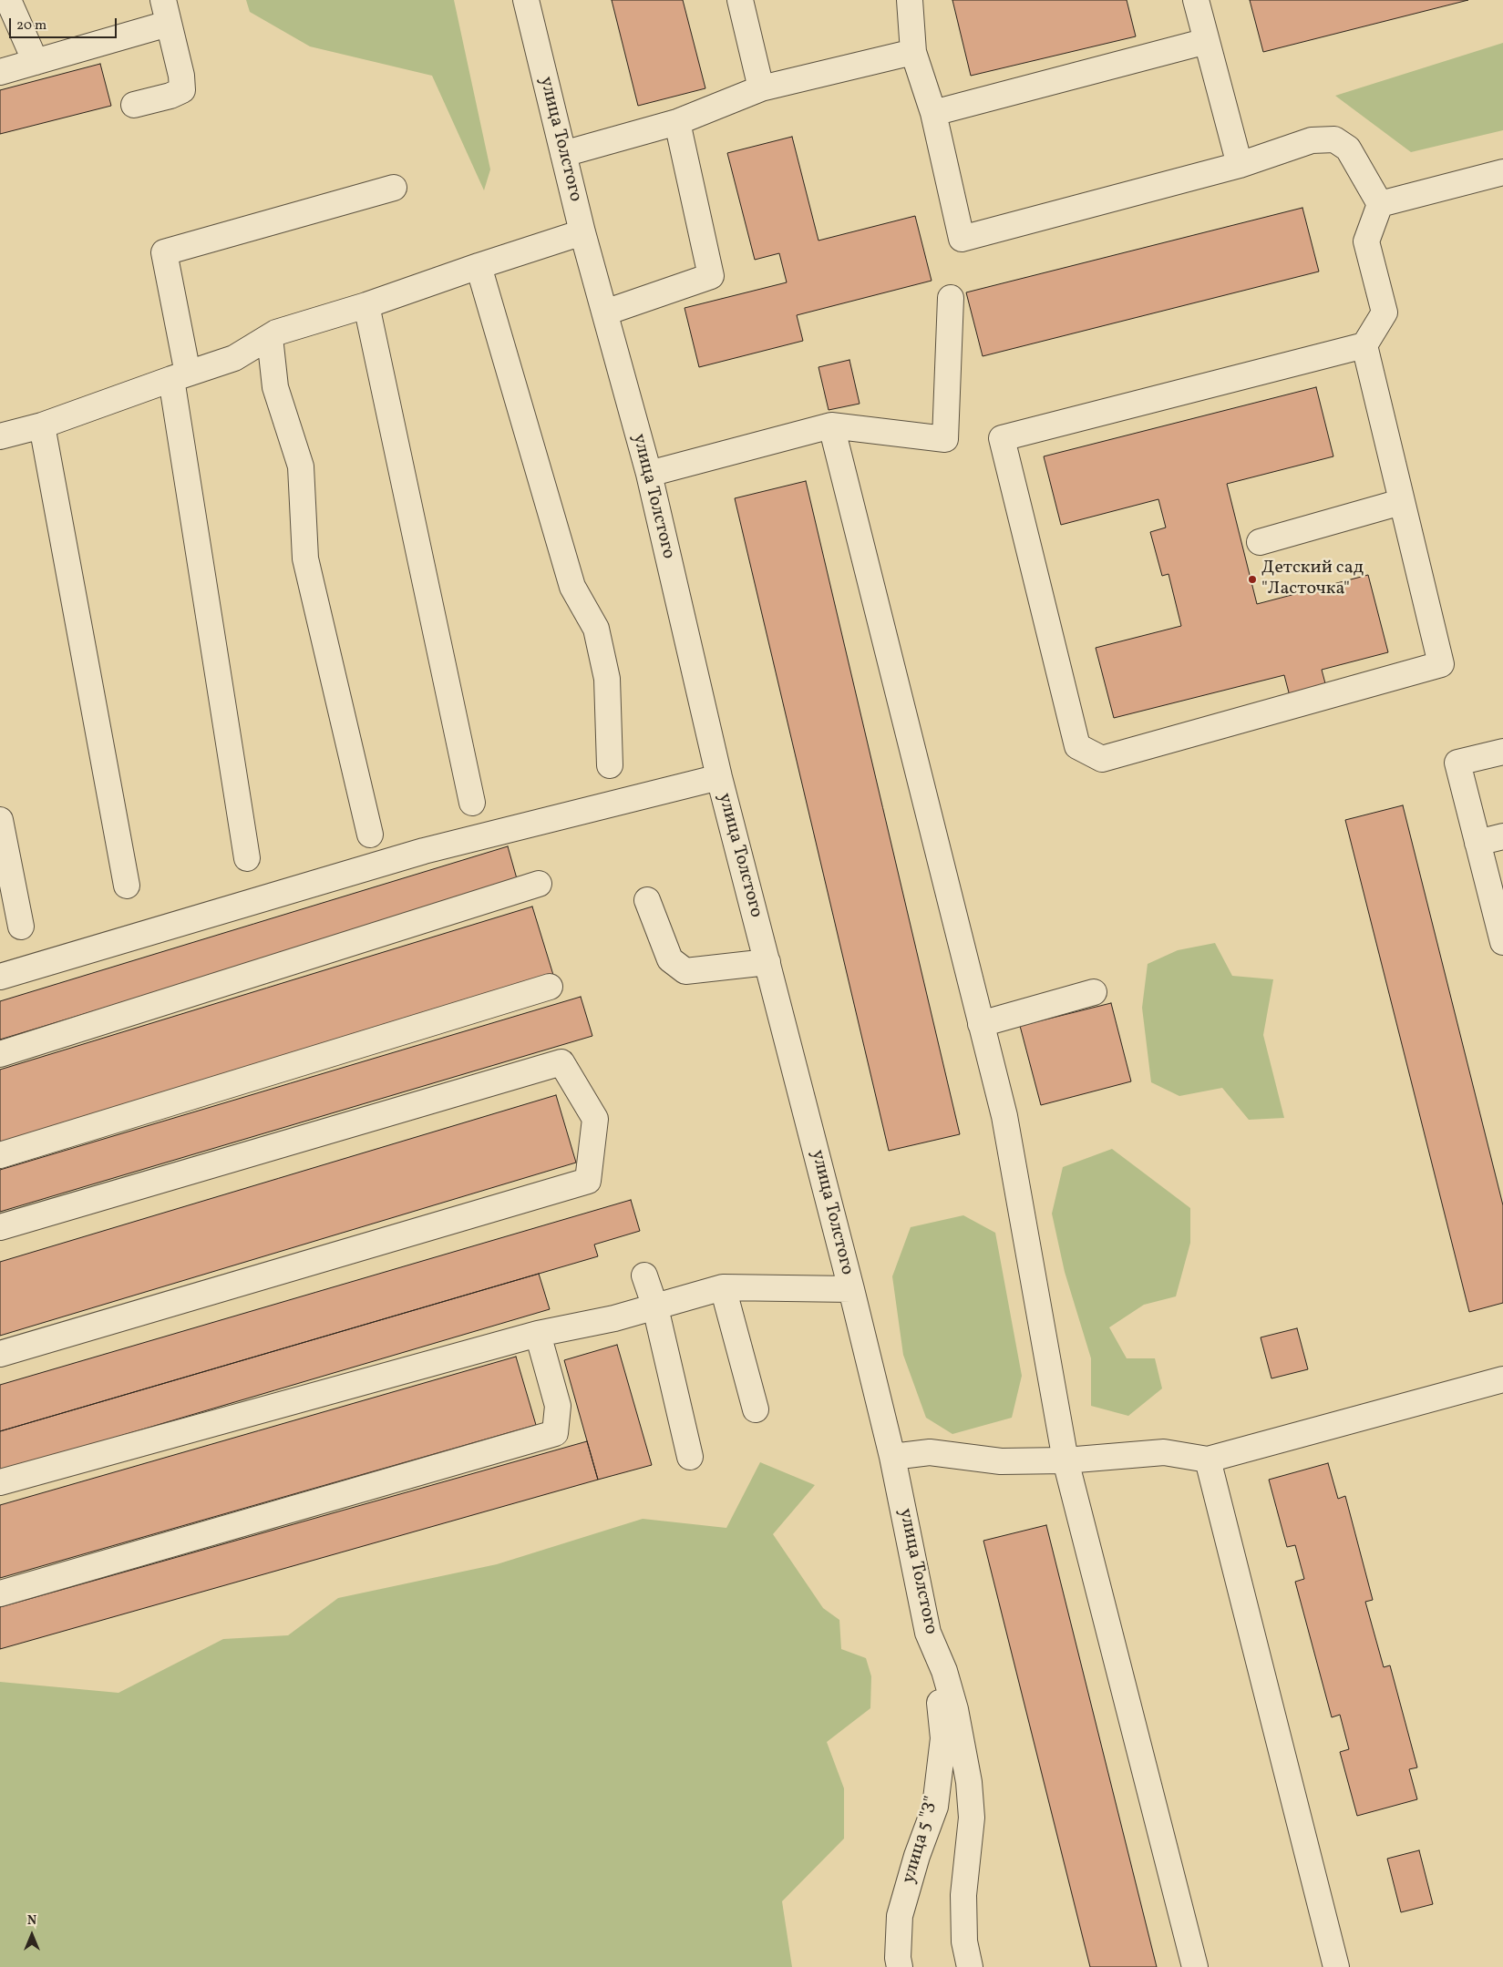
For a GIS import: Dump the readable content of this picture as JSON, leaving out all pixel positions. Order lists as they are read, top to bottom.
{
  "streets": {
    "street": ["улица Толстого", "улица 5 \"З\""]
  },
  "crossings": [
    ["улица Толстого", "улица 5 \"З\""]
  ],
  "places": ["Детский сад \"Ласточка\""],
  "scale_bar": "20 m",
  "north": "top"
}
